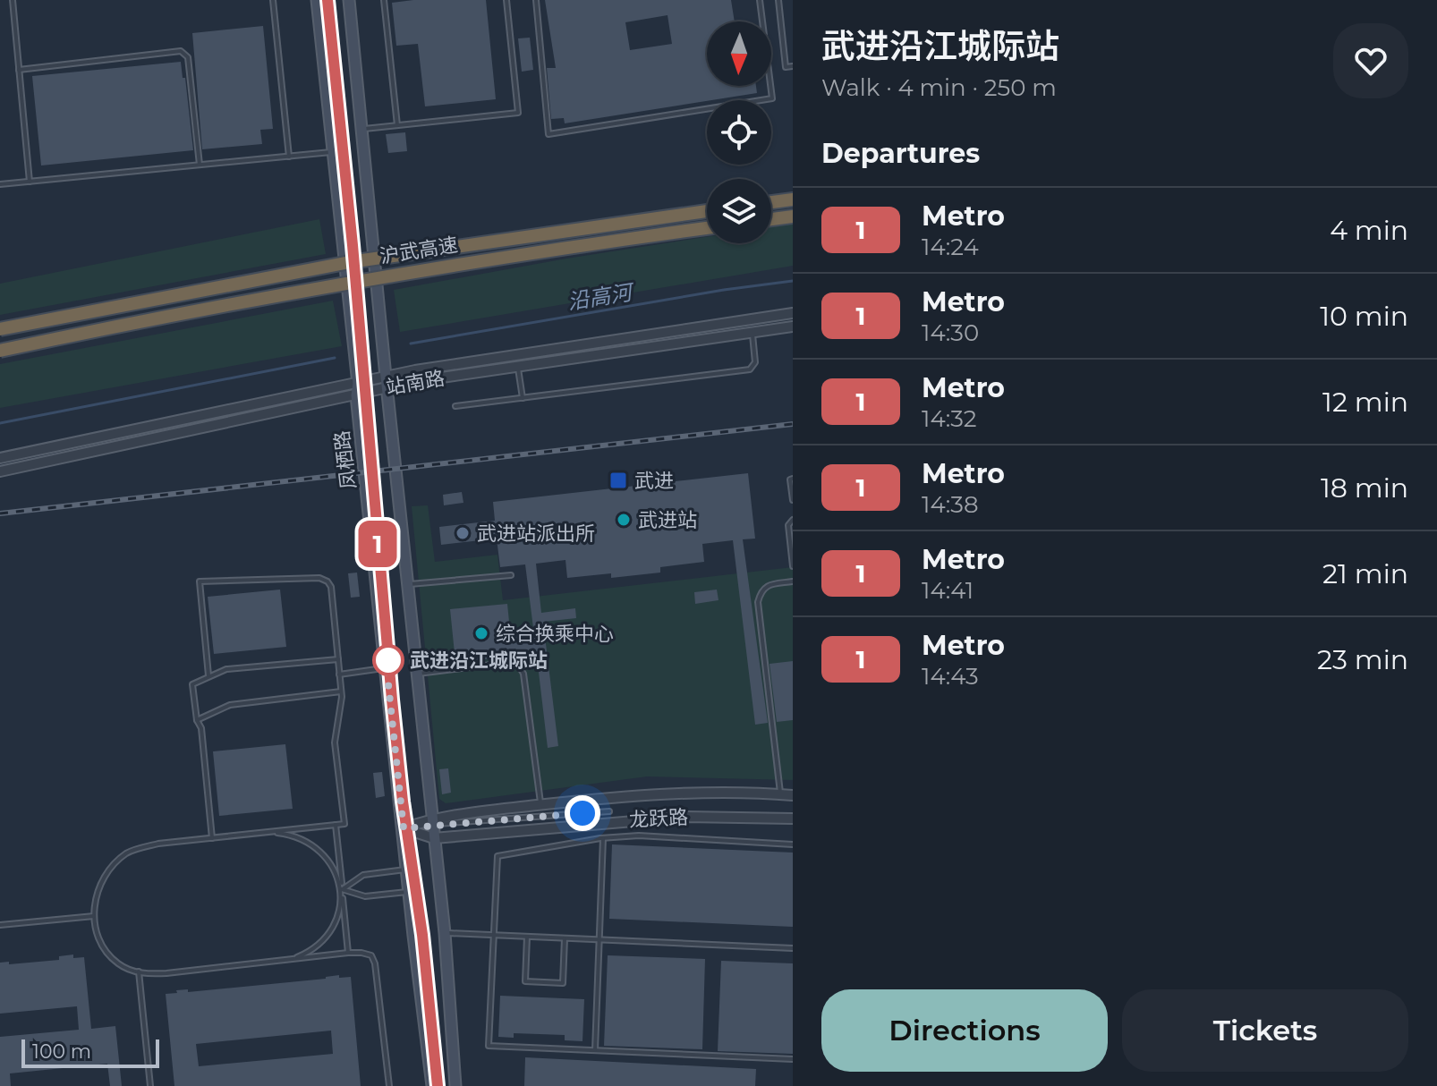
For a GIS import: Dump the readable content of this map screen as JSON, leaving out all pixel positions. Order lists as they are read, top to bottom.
{
  "streets": {
    "highway": ["沪武高速"],
    "main road": ["凤栖路"],
    "street": ["站南路", "龙跃路"]
  },
  "crossings": [
    ["站南路", "凤栖路"],
    ["凤栖路", "龙跃路"]
  ],
  "water": ["沿高河"],
  "places": {
    "transit": ["武进"],
    "other": [
      "武进站",
      "武进站派出所",
      "综合换乘中心",
      "武进沿江城际站"
    ]
  },
  "lines": ["metro line 1"],
  "scale_bar": "100 m",
  "north": "bottom",
  "page": {
    "on_map": "1",
    "heading": [
      ["武进沿江城际站", "Walk · 4 min · 250 m"],
      "Departures"
    ],
    "list": [
      {
        "mark": "1",
        "name": "Metro",
        "note": "14:24",
        "value": "4 min"
      },
      {
        "mark": "1",
        "name": "Metro",
        "note": "14:30",
        "value": "10 min"
      },
      {
        "mark": "1",
        "name": "Metro",
        "note": "14:32",
        "value": "12 min"
      },
      {
        "mark": "1",
        "name": "Metro",
        "note": "14:38",
        "value": "18 min"
      },
      {
        "mark": "1",
        "name": "Metro",
        "note": "14:41",
        "value": "21 min"
      },
      {
        "mark": "1",
        "name": "Metro",
        "note": "14:43",
        "value": "23 min"
      }
    ],
    "buttons": ["Directions", "Tickets"],
    "scale": "100 m"
  }
}
